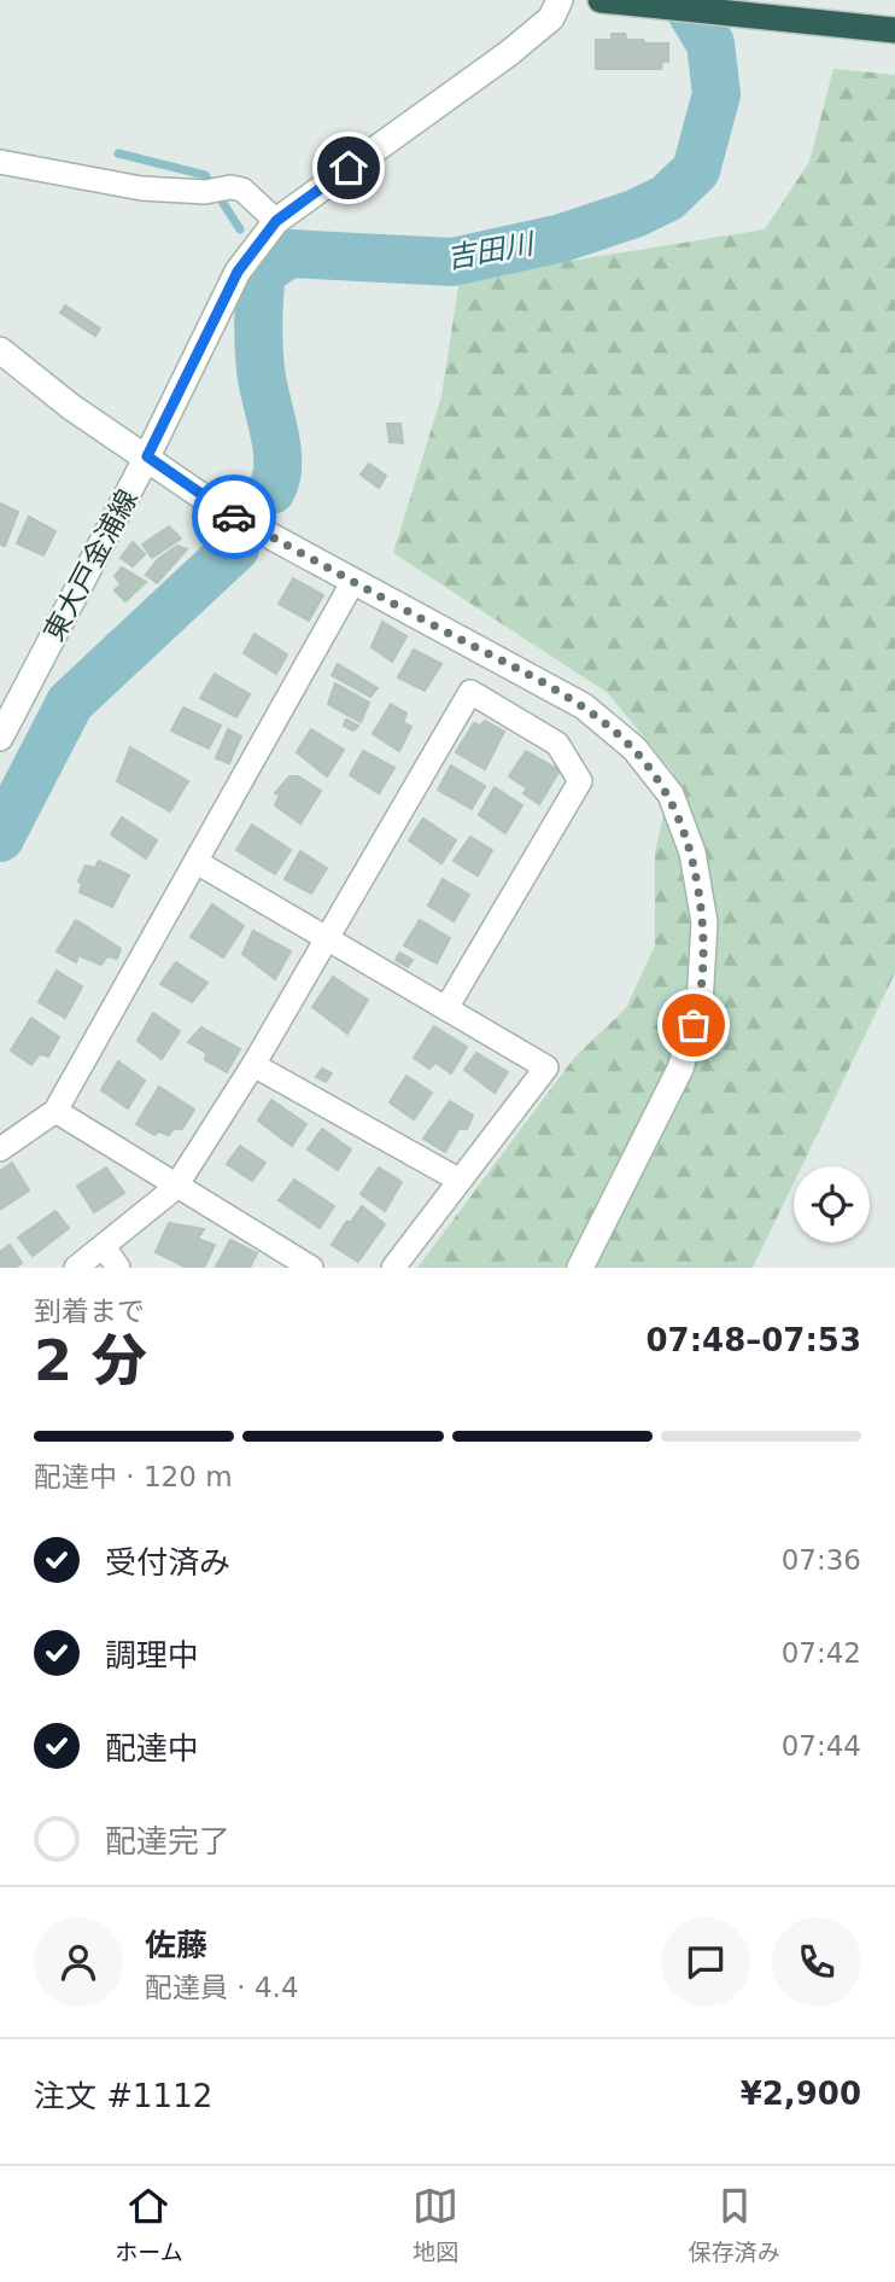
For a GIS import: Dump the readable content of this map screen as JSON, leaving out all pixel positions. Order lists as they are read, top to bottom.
{
  "streets": {
    "street": ["東大戸金浦線"]
  },
  "water": ["吉田川"],
  "page": {
    "heading": ["2 分", "到着まで", "07:48–07:53"],
    "panel": [
      "佐藤",
      "配達員 · 4.4",
      "注文 #1112",
      "¥2,900"
    ],
    "bar": "配達中 · 120 m",
    "list": [
      ["受付済み", "07:36"],
      ["調理中", "07:42"],
      ["配達中", "07:44"],
      "配達完了"
    ],
    "tabs": ["ホーム", "地図", "保存済み"]
  }
}
